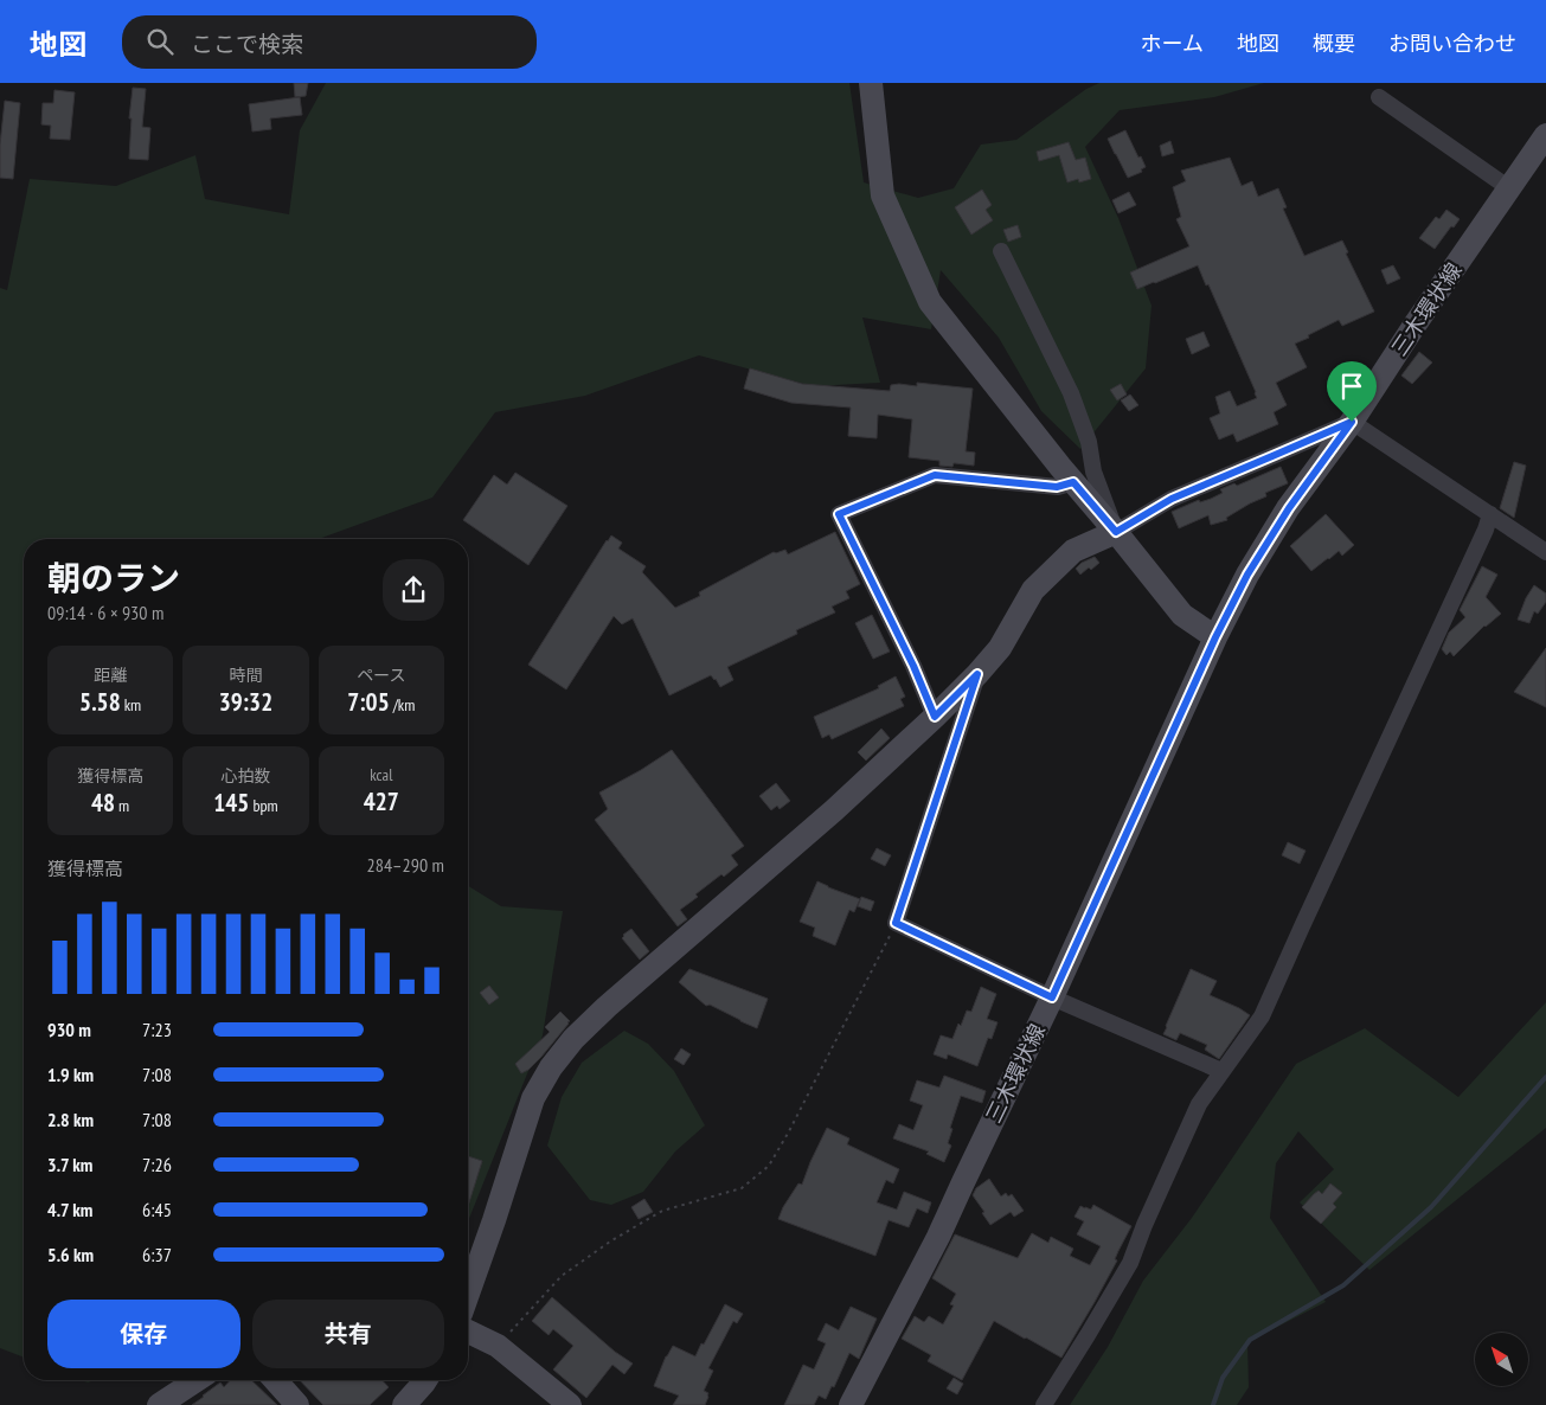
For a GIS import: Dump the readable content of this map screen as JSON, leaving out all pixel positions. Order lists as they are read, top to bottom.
{
  "streets": {
    "street": ["三木環状線"]
  },
  "north": "top left",
  "page": {
    "header": "地図",
    "search": "ここで検索",
    "nav": [
      "ホーム",
      "地図",
      "概要",
      "お問い合わせ"
    ],
    "heading": ["朝のラン", "09:14 · 6 × 930 m"],
    "stats": [
      ["距離", "5.58 km"],
      ["時間", "39:32"],
      ["ペース", "7:05 /km"],
      ["獲得標高", "48 m"],
      ["心拍数", "145 bpm"],
      ["kcal", "427"]
    ],
    "chart": ["獲得標高", "284–290 m"],
    "list": [
      {
        "name": "930 m",
        "note": "7:23"
      },
      {
        "name": "1.9 km",
        "note": "7:08"
      },
      {
        "name": "2.8 km",
        "note": "7:08"
      },
      {
        "name": "3.7 km",
        "note": "7:26"
      },
      {
        "name": "4.7 km",
        "note": "6:45"
      },
      {
        "name": "5.6 km",
        "note": "6:37"
      }
    ],
    "buttons": ["保存", "共有"]
  }
}
